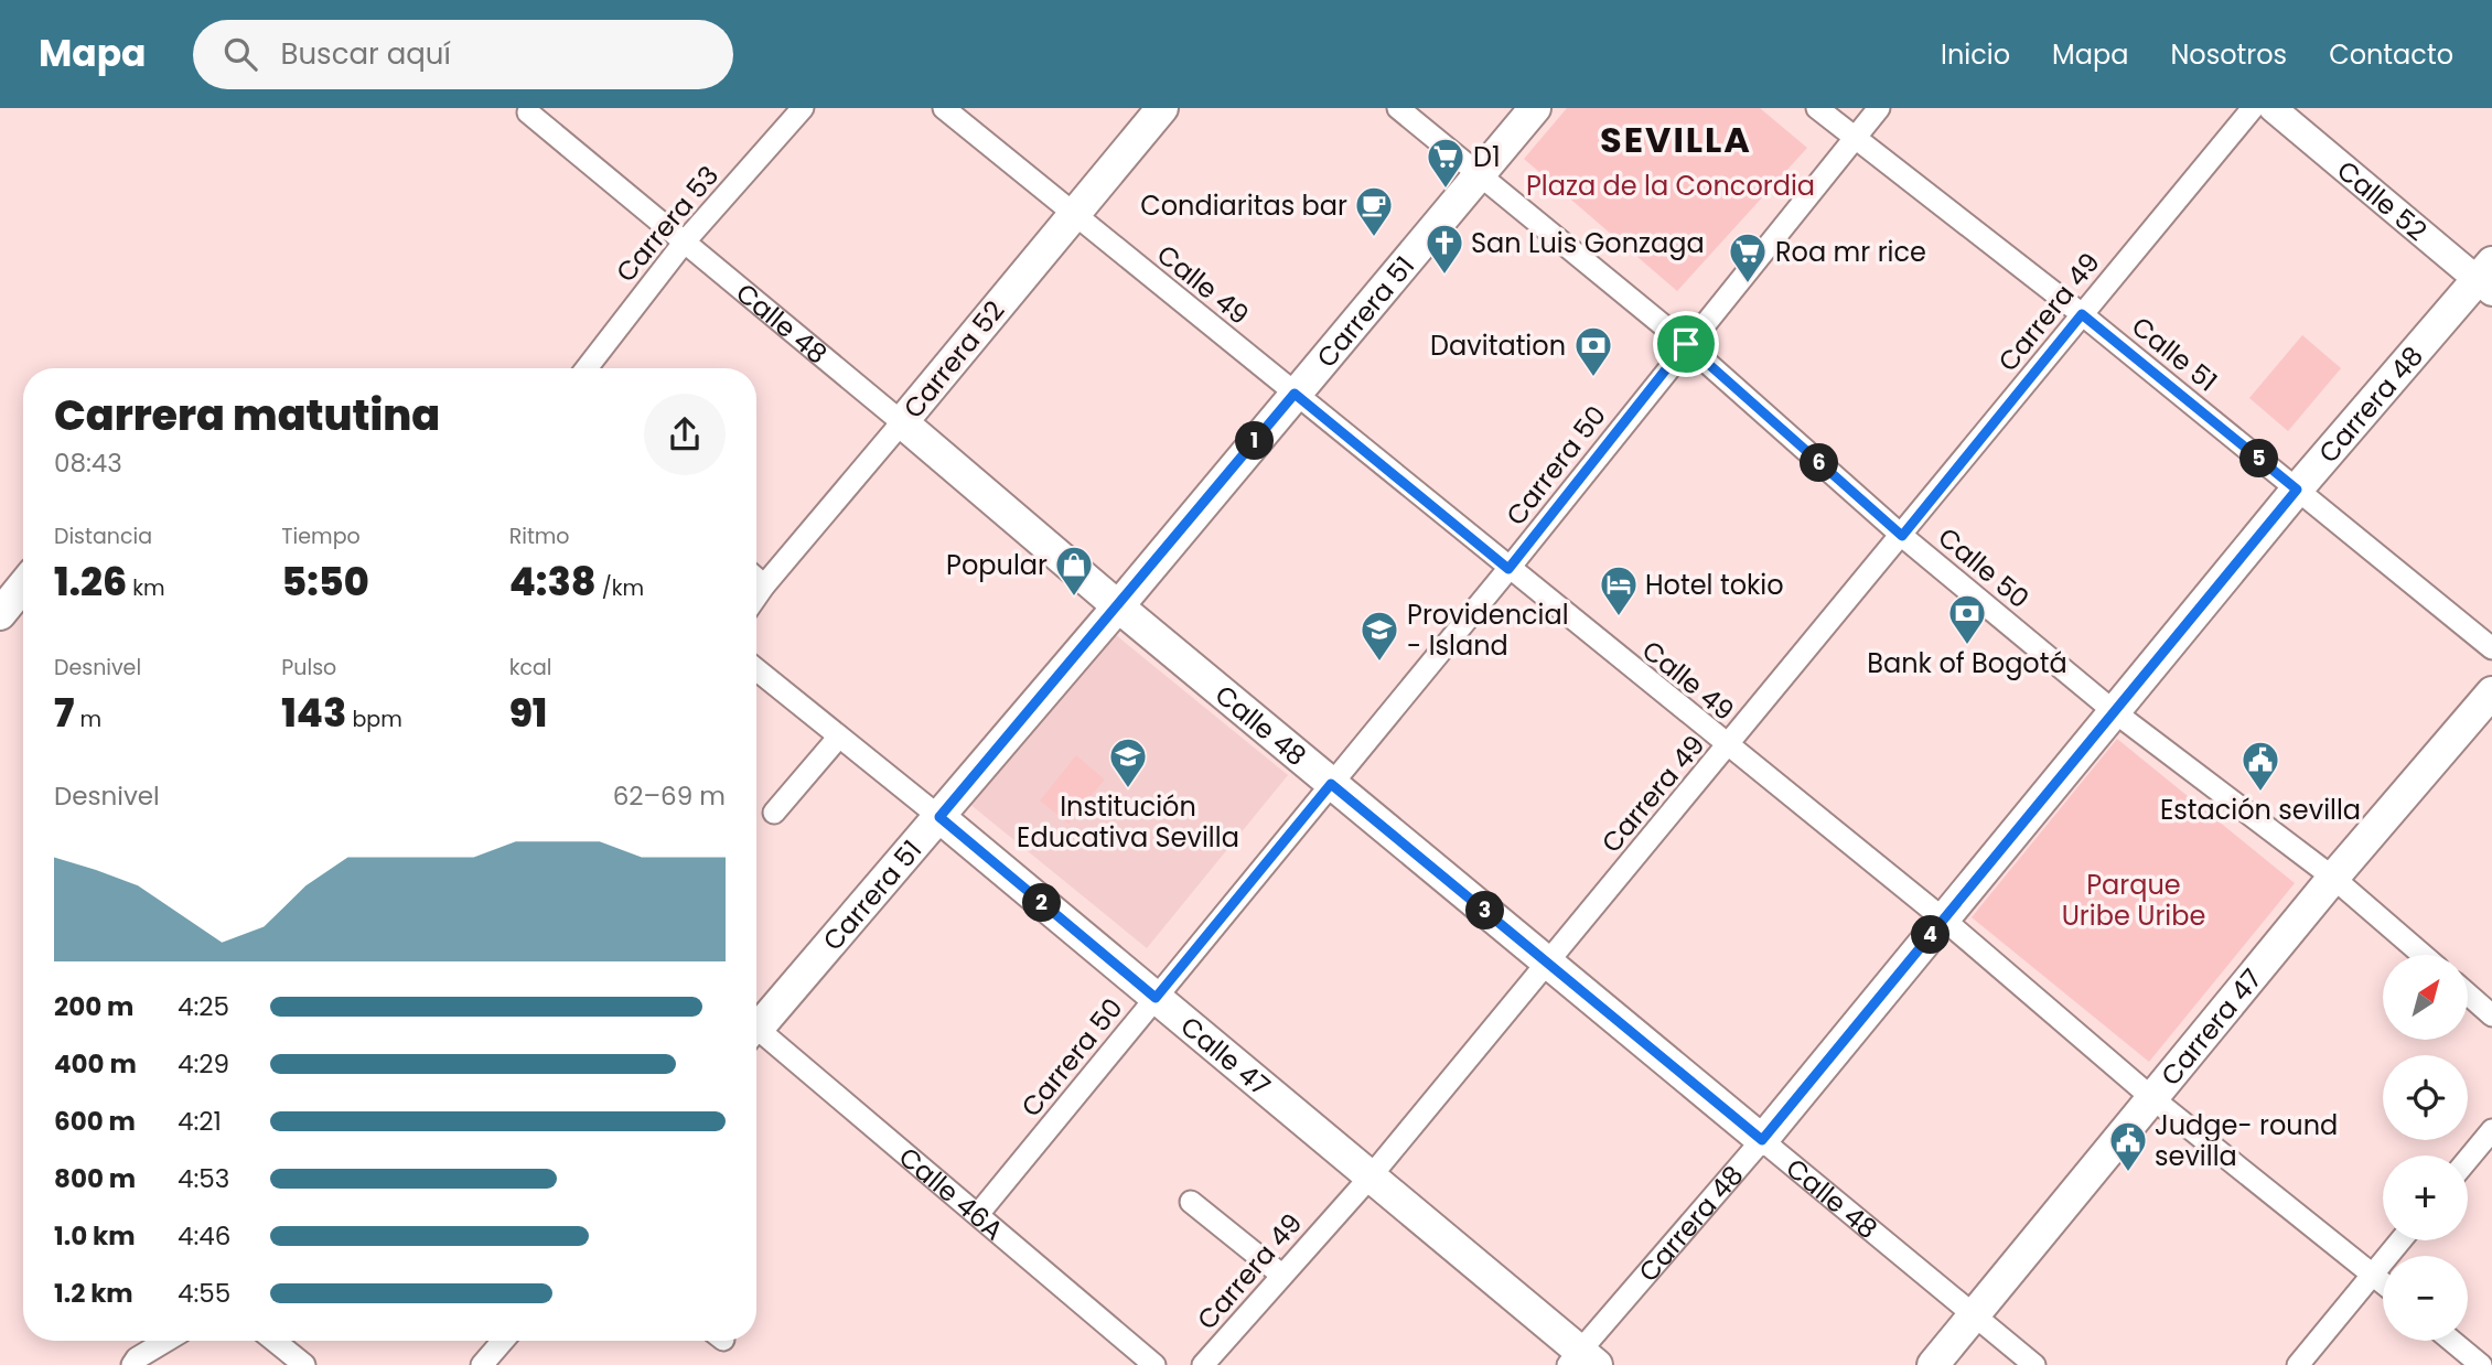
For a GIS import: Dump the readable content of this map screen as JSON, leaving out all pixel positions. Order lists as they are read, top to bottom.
{
  "streets": {
    "main road": [
      "Carrera 51",
      "Calle 48",
      "Carrera 52",
      "Carrera 48",
      "Carrera 47",
      "Calle 47"
    ],
    "street": [
      "Calle 52",
      "Carrera 53",
      "Calle 49",
      "Carrera 49",
      "Calle 51",
      "Carrera 50",
      "Calle 50",
      "Calle 46A"
    ]
  },
  "crossings": [
    ["Calle 52", "Carrera 48"],
    ["Carrera 53", "Calle 48"],
    ["Calle 49", "Carrera 51"],
    ["Calle 49", "Carrera 49"],
    ["Calle 49", "Carrera 52"],
    ["Calle 49", "Carrera 48"],
    ["Calle 49", "Carrera 50"],
    ["Calle 49", "Carrera 47"],
    ["Carrera 51", "Calle 48"],
    ["Carrera 51", "Calle 50"],
    ["Carrera 51", "Calle 47"],
    ["Carrera 49", "Calle 48"],
    ["Carrera 49", "Calle 51"],
    ["Carrera 49", "Calle 50"],
    ["Carrera 49", "Calle 47"],
    ["Calle 48", "Carrera 52"],
    ["Calle 48", "Carrera 48"],
    ["Calle 48", "Carrera 50"],
    ["Calle 48", "Carrera 47"],
    ["Calle 51", "Carrera 48"],
    ["Calle 51", "Carrera 50"],
    ["Carrera 48", "Calle 50"],
    ["Carrera 48", "Calle 47"],
    ["Carrera 50", "Calle 50"],
    ["Carrera 50", "Calle 47"],
    ["Carrera 50", "Calle 46A"],
    ["Calle 50", "Carrera 47"]
  ],
  "districts": ["SEVILLA"],
  "parks": ["Plaza de la Concordia", "Parque Uribe Uribe"],
  "places": {
    "supermarket": ["D1", "Roa mr rice"],
    "cafe": ["Condiaritas bar"],
    "church": ["San Luis Gonzaga"],
    "bank": ["Davitation", "Bank of Bogotá"],
    "shop": ["Popular"],
    "hotel": ["Hotel tokio"],
    "school or university": ["Providencial - Island", "Institución Educativa Sevilla"],
    "public building": ["Estación sevilla", "Judge- round sevilla"]
  },
  "north": "top right",
  "page": {
    "header": "Mapa",
    "search": "Buscar aquí",
    "nav": [
      "Inicio",
      "Mapa",
      "Nosotros",
      "Contacto"
    ],
    "heading": ["Carrera matutina", "08:43"],
    "pins": [
      "1",
      "5",
      "6",
      "2",
      "3",
      "4"
    ],
    "stats": [
      ["Distancia", "1.26 km"],
      ["Tiempo", "5:50"],
      ["Ritmo", "4:38 /km"],
      ["Desnivel", "7 m"],
      ["Pulso", "143 bpm"],
      ["kcal", "91"]
    ],
    "chart": ["Desnivel", "62–69 m"],
    "map_buttons": ["+", "−"],
    "list": [
      {
        "name": "200 m",
        "note": "4:25"
      },
      {
        "name": "400 m",
        "note": "4:29"
      },
      {
        "name": "600 m",
        "note": "4:21"
      },
      {
        "name": "800 m",
        "note": "4:53"
      },
      {
        "name": "1.0 km",
        "note": "4:46"
      },
      {
        "name": "1.2 km",
        "note": "4:55"
      }
    ]
  }
}
